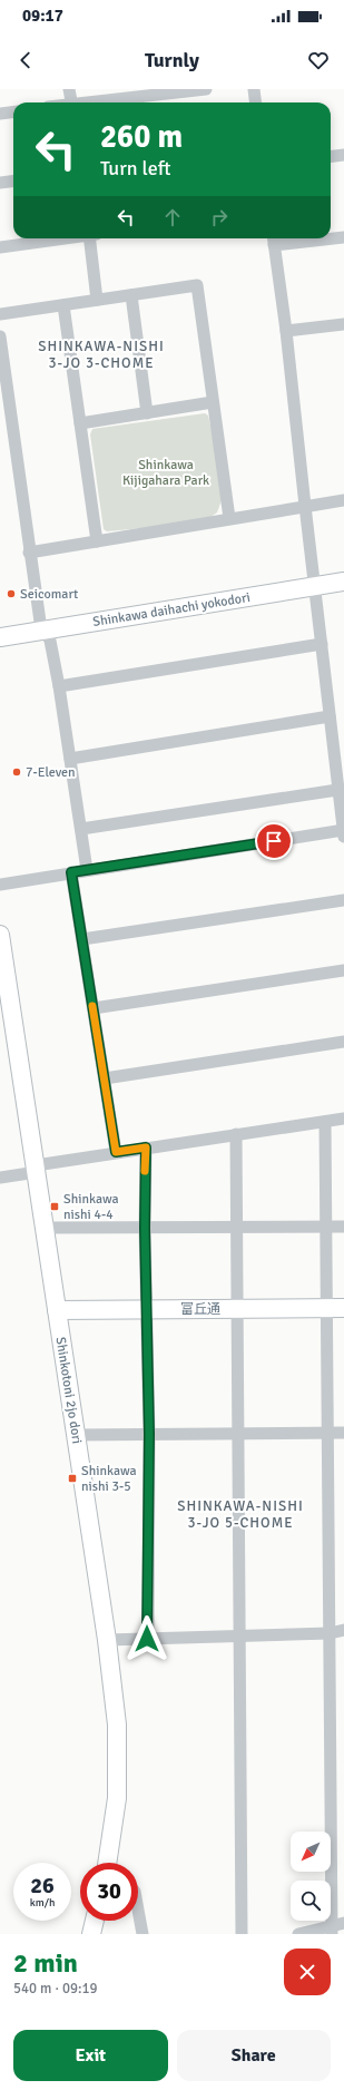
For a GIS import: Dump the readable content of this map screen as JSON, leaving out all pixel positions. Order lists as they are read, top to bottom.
{
  "streets": {
    "street": ["Shinkawa daihachi yokodori", "富丘通", "Shinkotoni 2jo dori"]
  },
  "crossings": [
    ["富丘通", "Shinkotoni 2jo dori"]
  ],
  "districts": ["SHINKAWA-NISHI 3-JO 3-CHOME", "SHINKAWA-NISHI 3-JO 5-CHOME"],
  "parks": ["Shinkawa Kijigahara Park"],
  "places": {
    "other": ["Seicomart", "7-Eleven"],
    "transit": ["Shinkawa nishi 4-4", "Shinkawa nishi 3-5"]
  },
  "north": "bottom left",
  "page": {
    "status": "09:17",
    "header": "Turnly",
    "turn": ["260 m", "Turn left"],
    "speed": "26 km/h",
    "limit": "30",
    "heading": ["2 min", "540 m · 09:19"],
    "buttons": ["Exit", "Share"]
  }
}
